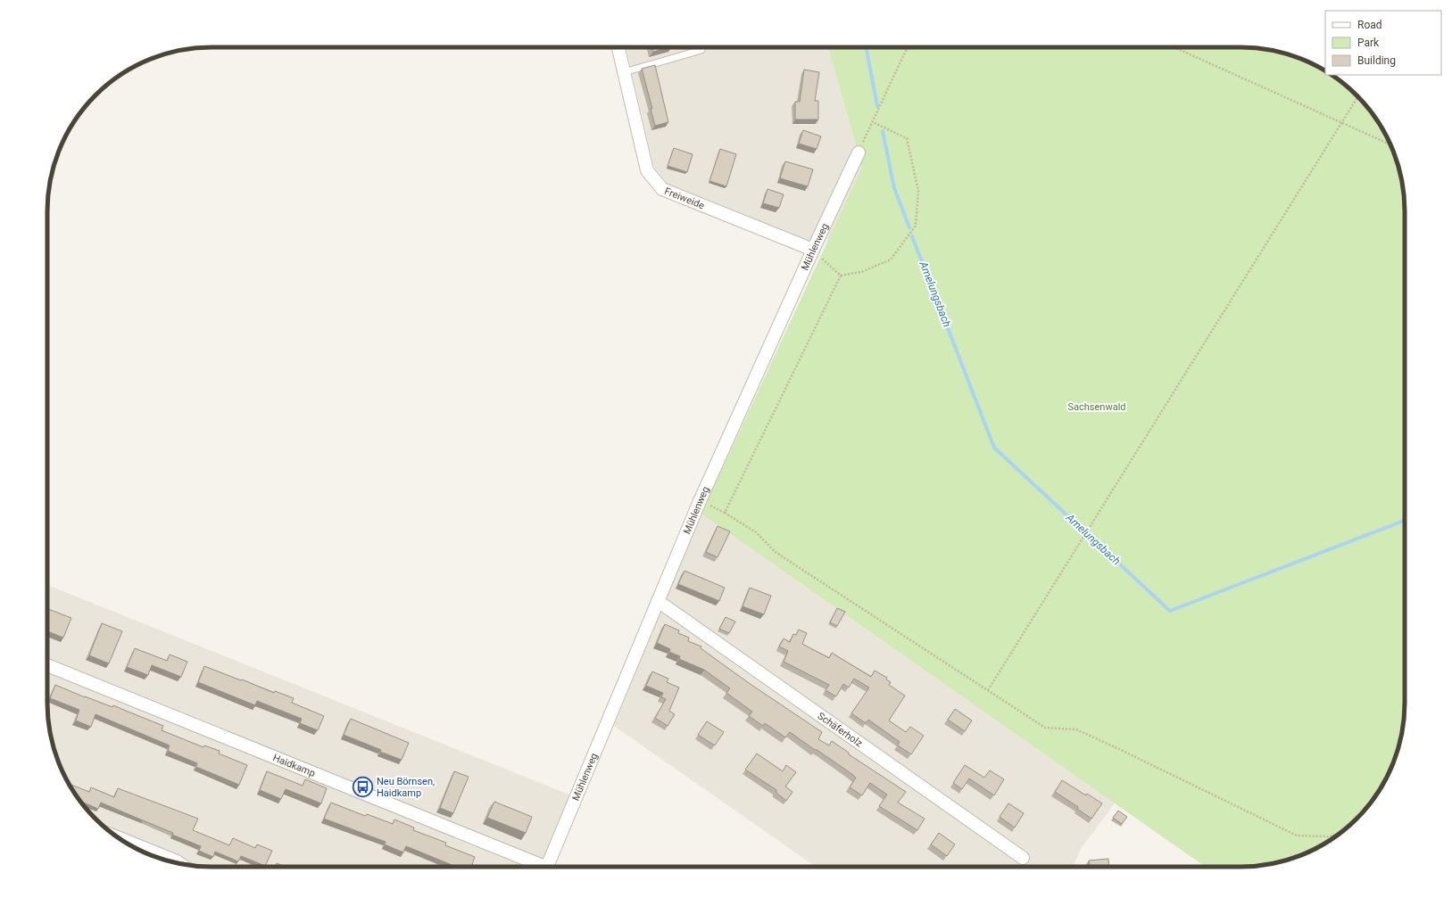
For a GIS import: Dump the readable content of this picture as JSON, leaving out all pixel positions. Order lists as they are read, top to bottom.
{
  "streets": {
    "street": [
      "Freiweide",
      "Mühlenweg",
      "Schäferholz",
      "Haidkamp"
    ]
  },
  "crossings": [
    ["Freiweide", "Mühlenweg"],
    ["Mühlenweg", "Schäferholz"]
  ],
  "water": ["Amelungsbach"],
  "parks": ["Sachsenwald"],
  "places": {
    "bus stop": ["Neu Börnsen, Haidkamp"]
  },
  "legend": ["Road", "Park", "Building"]
}
